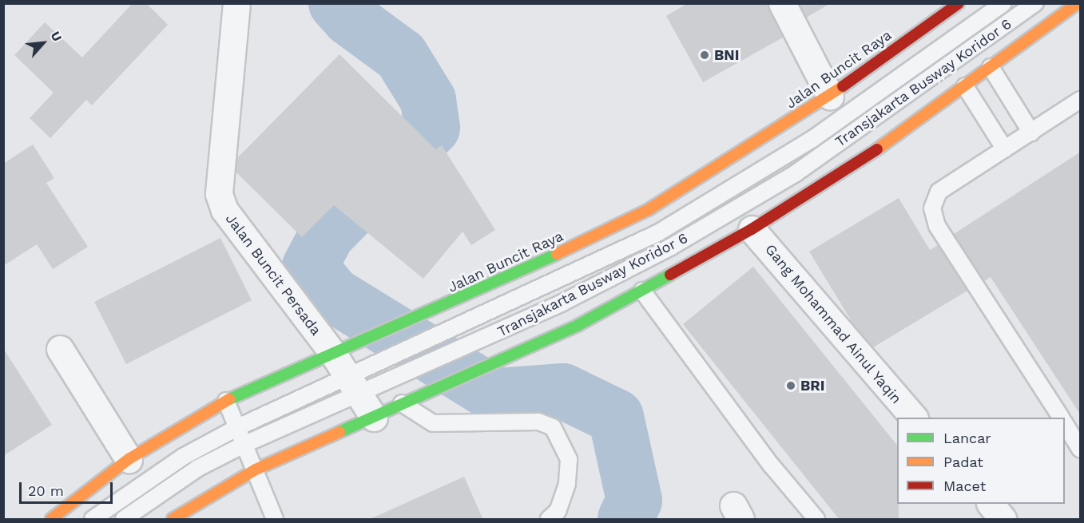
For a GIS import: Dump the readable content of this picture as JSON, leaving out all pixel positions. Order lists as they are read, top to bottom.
{
  "streets": {
    "main road": ["Jalan Buncit Raya"],
    "street": ["Jalan Buncit Persada", "Gang Mohammad Ainul Yaqin"],
    "lane": ["Transjakarta Busway Koridor 6"]
  },
  "crossings": [
    ["Jalan Buncit Raya", "Jalan Buncit Persada"],
    ["Transjakarta Busway Koridor 6", "Jalan Buncit Persada"]
  ],
  "places": ["BNI", "BRI"],
  "legend": ["Lancar", "Padat", "Macet"],
  "scale_bar": "20 m",
  "north": "top right"
}
